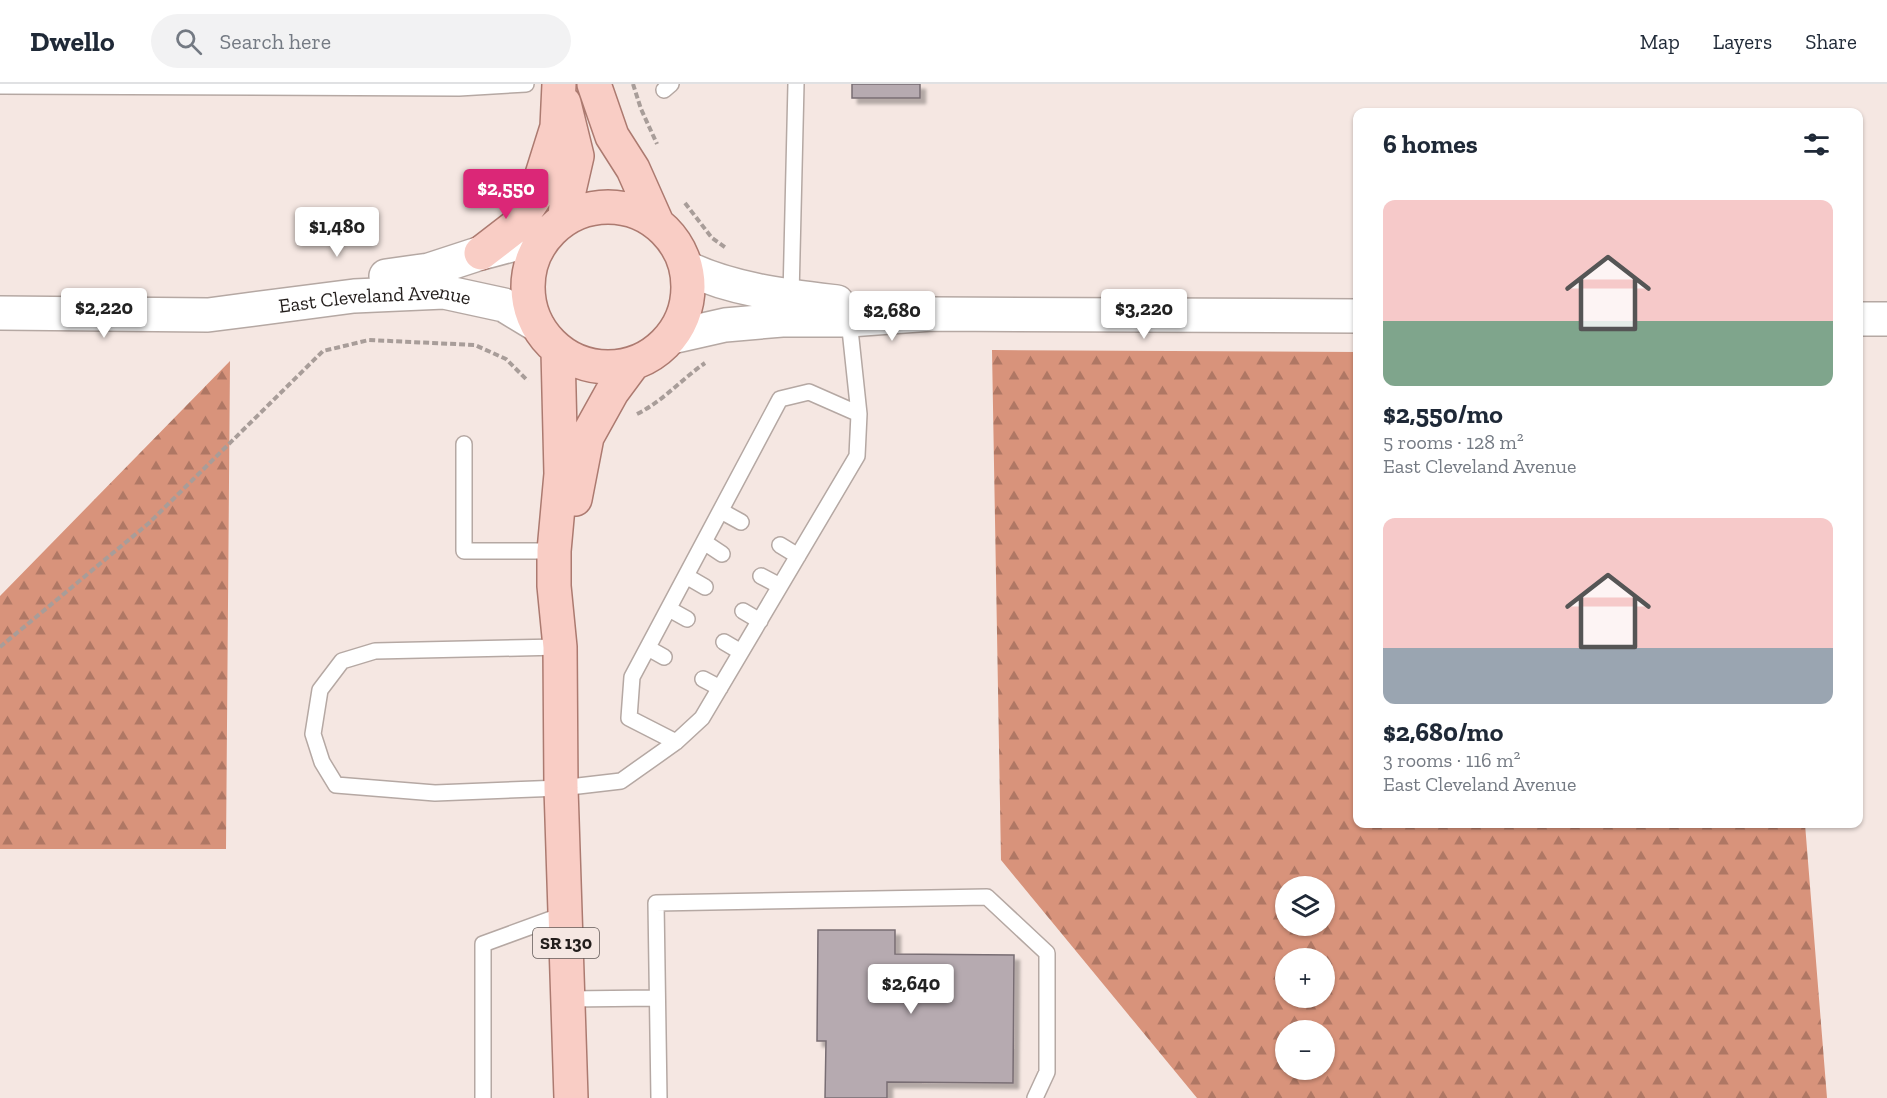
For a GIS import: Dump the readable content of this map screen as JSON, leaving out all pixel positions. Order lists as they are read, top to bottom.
{
  "streets": {
    "main road": ["SR 130"],
    "street": ["East Cleveland Avenue"]
  },
  "page": {
    "header": "Dwello",
    "search": "Search here",
    "nav": ["Map", "Layers", "Share"],
    "heading": "6 homes",
    "price": [
      "$2,550",
      "$1,480",
      "$2,220",
      "$3,220",
      "$2,680",
      "$2,640"
    ],
    "list": [
      {
        "name": "$2,550/mo",
        "note": "5 rooms · 128 m² · East Cleveland Avenue"
      },
      {
        "name": "$2,680/mo",
        "note": "3 rooms · 116 m² · East Cleveland Avenue"
      }
    ],
    "map_buttons": ["+", "−"]
  }
}
